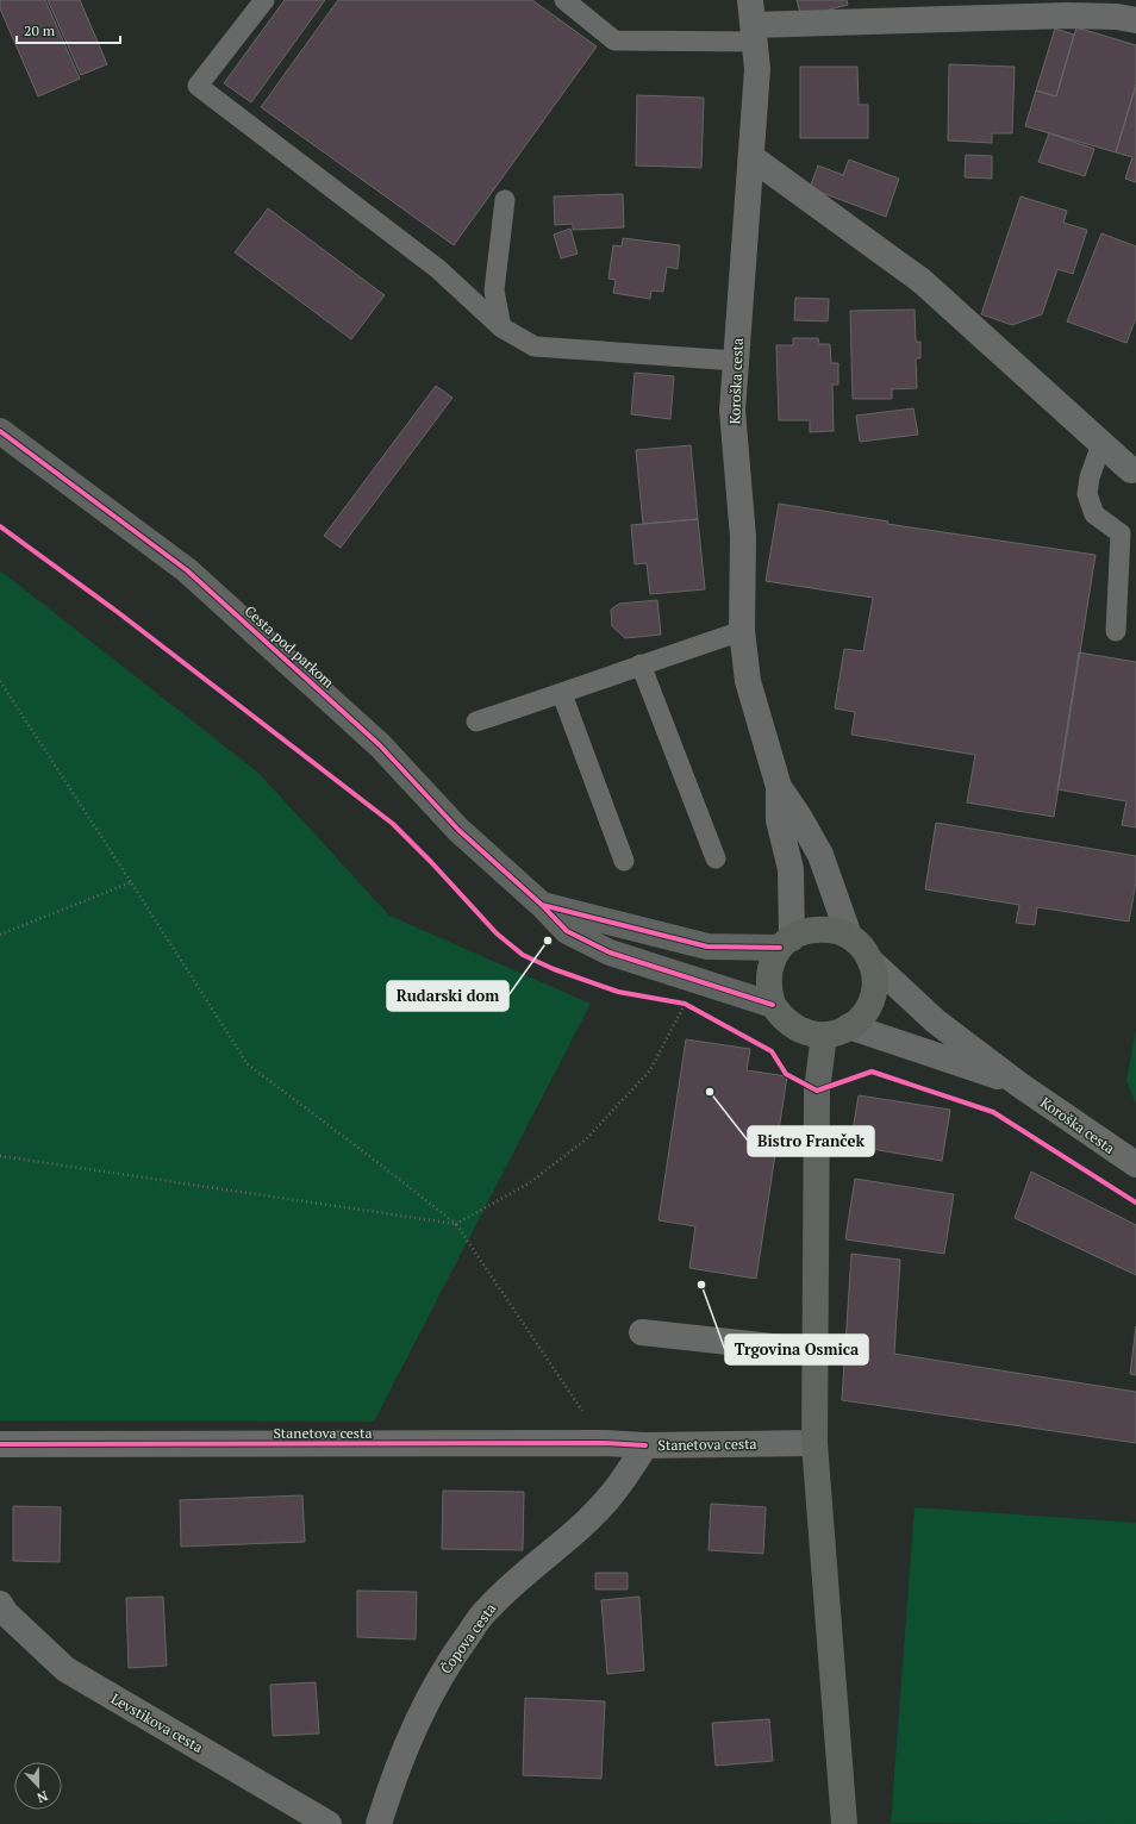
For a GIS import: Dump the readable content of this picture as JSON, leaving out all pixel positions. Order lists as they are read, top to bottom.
{
  "streets": {
    "main road": ["Cesta pod parkom"],
    "street": [
      "Koroška cesta",
      "Stanetova cesta",
      "Čopova cesta",
      "Levstikova cesta"
    ]
  },
  "crossings": [
    ["Stanetova cesta", "Čopova cesta"]
  ],
  "places": ["Rudarski dom", "Bistro Franček", "Trgovina Osmica"],
  "scale_bar": "20 m",
  "north": "bottom"
}
